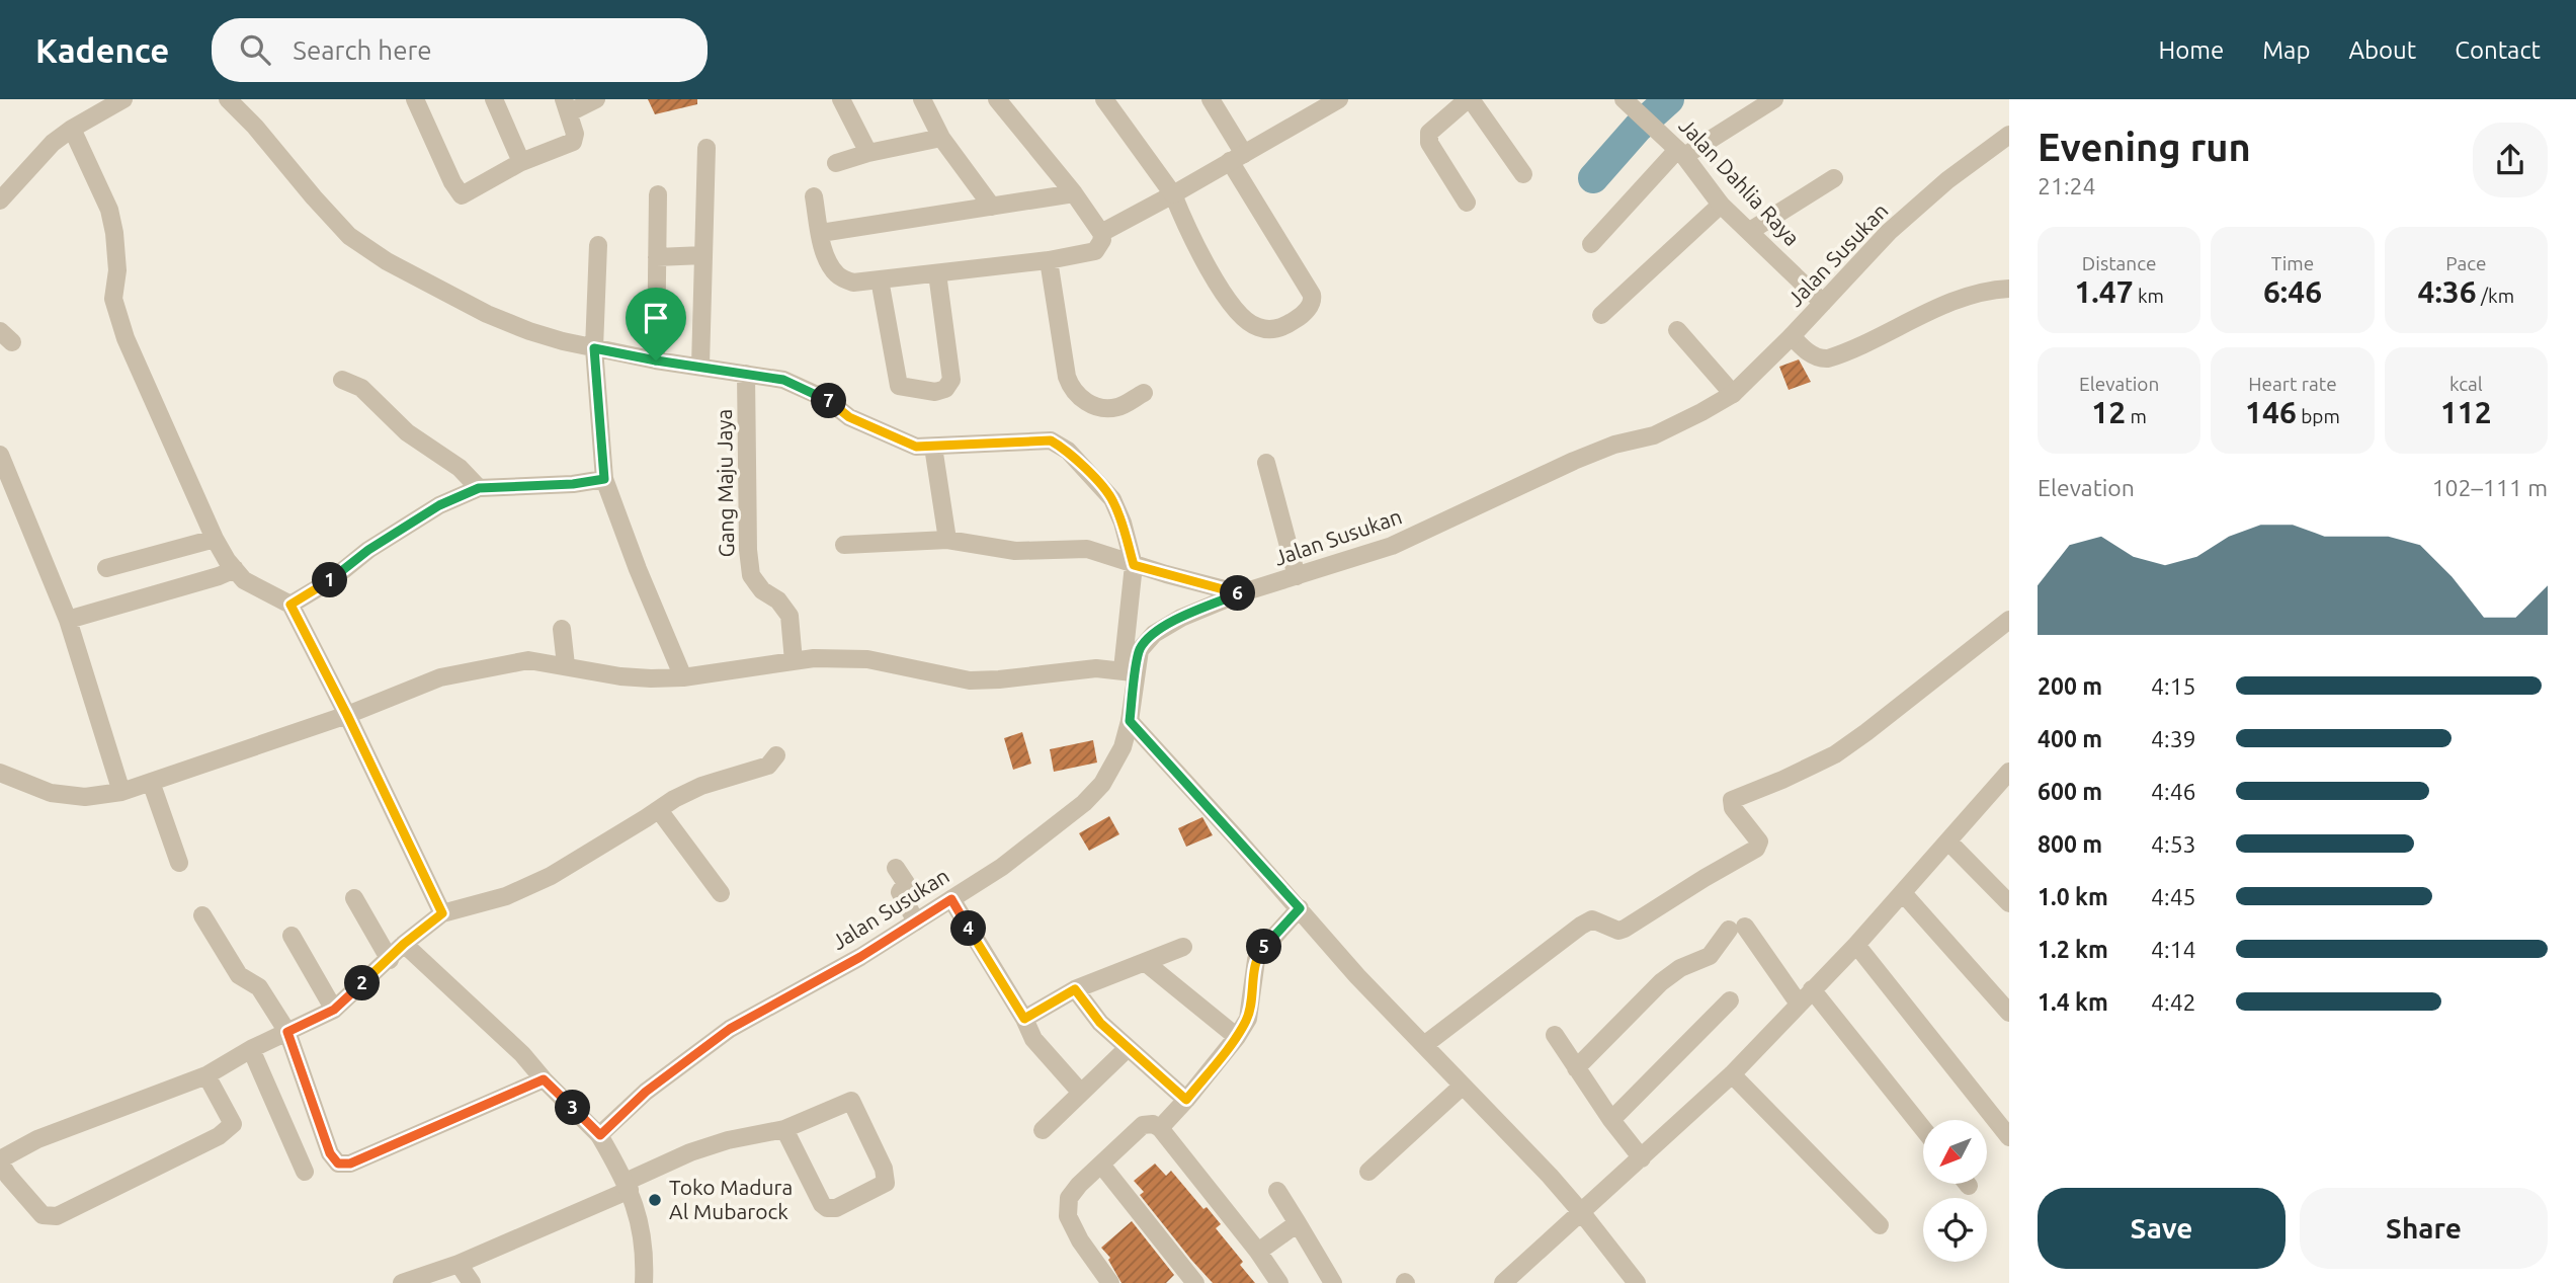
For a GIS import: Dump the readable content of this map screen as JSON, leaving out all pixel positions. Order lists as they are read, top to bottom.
{
  "streets": {
    "street": ["Jalan Dahlia Raya", "Jalan Susukan", "Gang Maju Jaya"]
  },
  "crossings": [
    ["Jalan Dahlia Raya", "Jalan Susukan"]
  ],
  "places": ["Toko Madura Al Mubarock"],
  "north": "bottom left",
  "page": {
    "header": "Kadence",
    "search": "Search here",
    "nav": [
      "Home",
      "Map",
      "About",
      "Contact"
    ],
    "heading": ["Evening run", "21:24"],
    "stats": [
      ["Distance", "1.47 km"],
      ["Time", "6:46"],
      ["Pace", "4:36 /km"],
      ["Elevation", "12 m"],
      ["Heart rate", "146 bpm"],
      ["kcal", "112"]
    ],
    "pins": [
      "7",
      "1",
      "6",
      "4",
      "5",
      "2",
      "3"
    ],
    "chart": ["Elevation", "102–111 m"],
    "list": [
      {
        "name": "200 m",
        "note": "4:15"
      },
      {
        "name": "400 m",
        "note": "4:39"
      },
      {
        "name": "600 m",
        "note": "4:46"
      },
      {
        "name": "800 m",
        "note": "4:53"
      },
      {
        "name": "1.0 km",
        "note": "4:45"
      },
      {
        "name": "1.2 km",
        "note": "4:14"
      },
      {
        "name": "1.4 km",
        "note": "4:42"
      }
    ],
    "buttons": ["Save", "Share"]
  }
}
